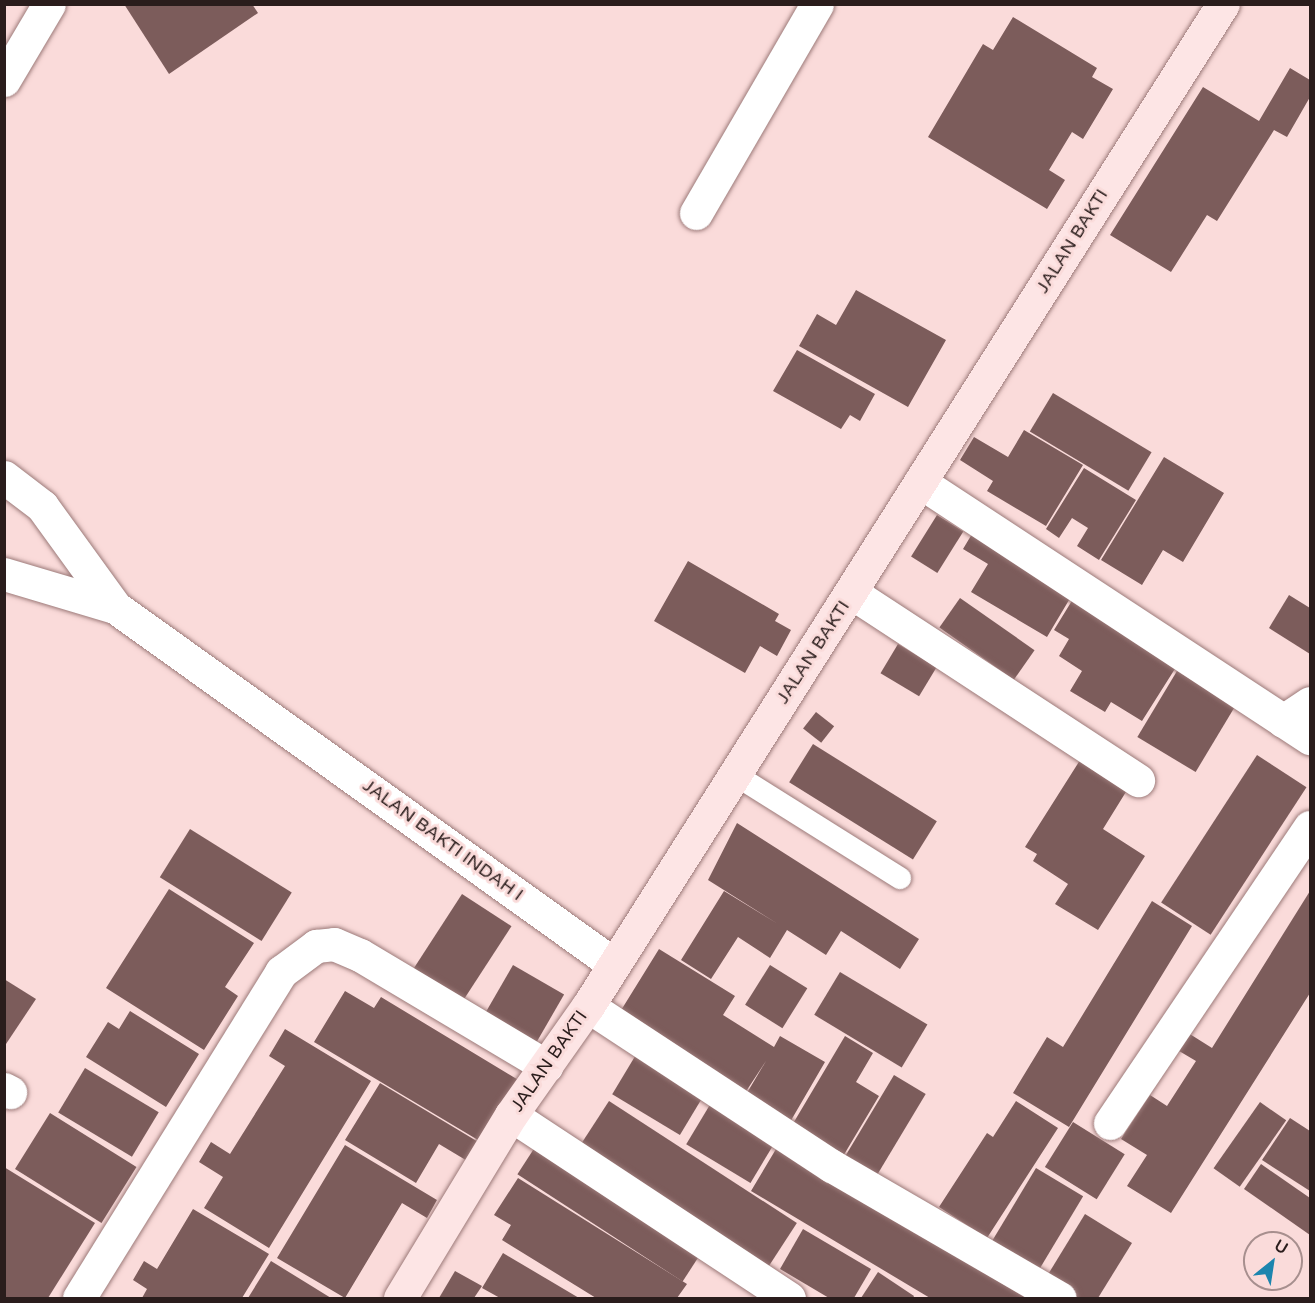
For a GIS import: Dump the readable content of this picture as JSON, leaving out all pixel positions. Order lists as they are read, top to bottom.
{
  "streets": {
    "street": ["JALAN BAKTI", "JALAN BAKTI INDAH I"]
  },
  "crossings": [
    ["JALAN BAKTI", "JALAN BAKTI INDAH I"]
  ],
  "north": "top right"
}
